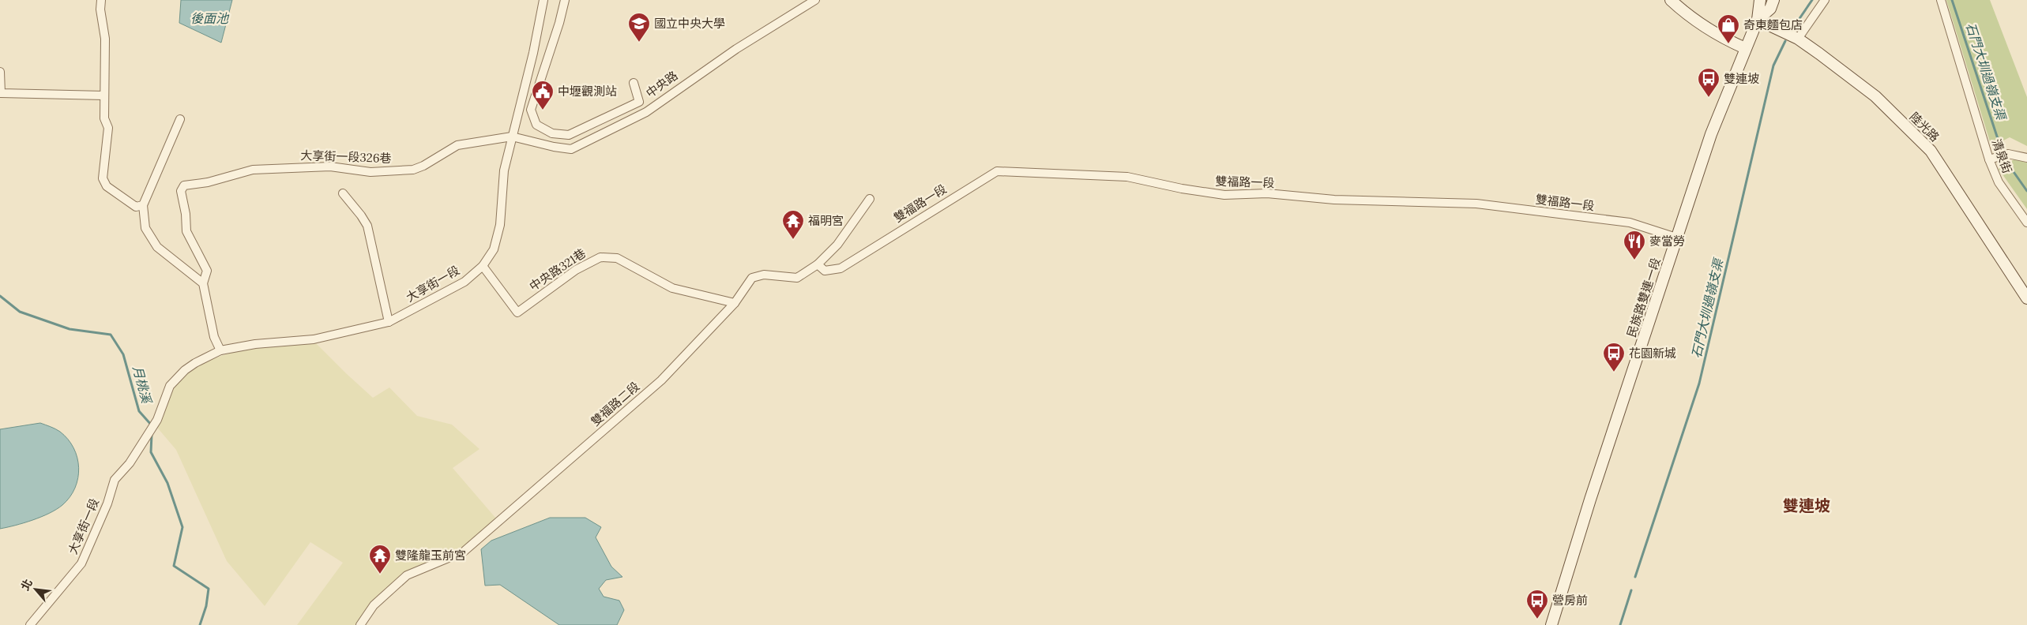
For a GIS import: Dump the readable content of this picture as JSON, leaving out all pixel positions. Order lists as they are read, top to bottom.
{
  "streets": {
    "main road": ["陸光路", "民族路雙連一段"],
    "street": [
      "中央路",
      "清泉街",
      "大享街一段326巷",
      "雙福路一段",
      "中央路321巷",
      "大享街一段",
      "雙福路二段"
    ]
  },
  "crossings": [
    ["中央路", "大享街一段326巷"],
    ["中央路", "大享街一段"],
    ["陸光路", "民族路雙連一段"],
    ["大享街一段326巷", "大享街一段"],
    ["雙福路一段", "民族路雙連一段"],
    ["雙福路一段", "雙福路二段"],
    ["中央路321巷", "大享街一段"],
    ["中央路321巷", "雙福路二段"]
  ],
  "districts": ["雙連坡"],
  "water": ["後面池", "石門大圳過嶺支渠", "月桃溪"],
  "places": {
    "school or university": ["國立中央大學"],
    "shop": ["奇東麵包店"],
    "bus stop": ["雙連坡", "花園新城", "營房前"],
    "public building": ["中壢觀測站"],
    "temple": ["福明宮", "雙隆龍玉前宮"],
    "restaurant": ["麥當勞"]
  },
  "north": "top left"
}
